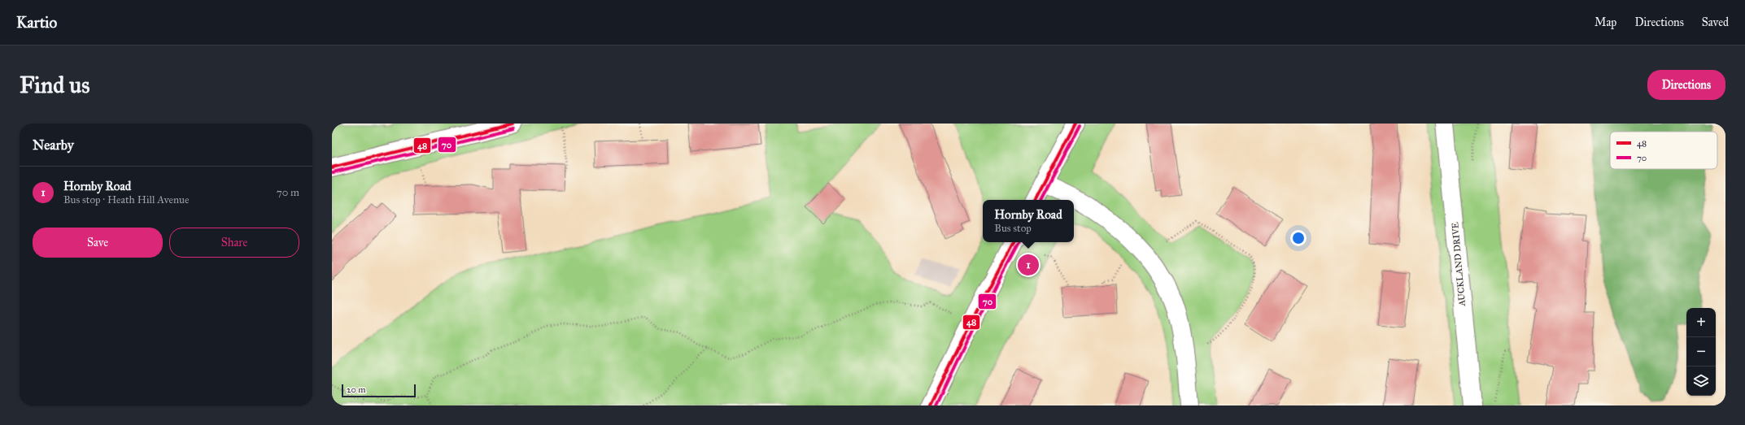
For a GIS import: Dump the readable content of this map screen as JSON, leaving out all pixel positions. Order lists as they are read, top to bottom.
{
  "streets": {
    "street": ["AUCKLAND DRIVE"]
  },
  "lines": ["transit line 48", "transit line 70"],
  "legend": ["48", "70"],
  "scale_bar": "20 m",
  "page": {
    "header": "Kartio",
    "nav": ["Map", "Directions", "Saved"],
    "buttons": [
      "Directions",
      ["Save", "Share"]
    ],
    "title": "Find us",
    "heading": "Nearby",
    "list": [
      {
        "mark": "1",
        "name": "Hornby Road",
        "note": "Bus stop · Heath Hill Avenue",
        "value": "70 m"
      }
    ],
    "popup": ["Hornby Road", "Bus stop"],
    "pins": "1",
    "map_buttons": ["+", "−"],
    "scale": "20 m"
  }
}
